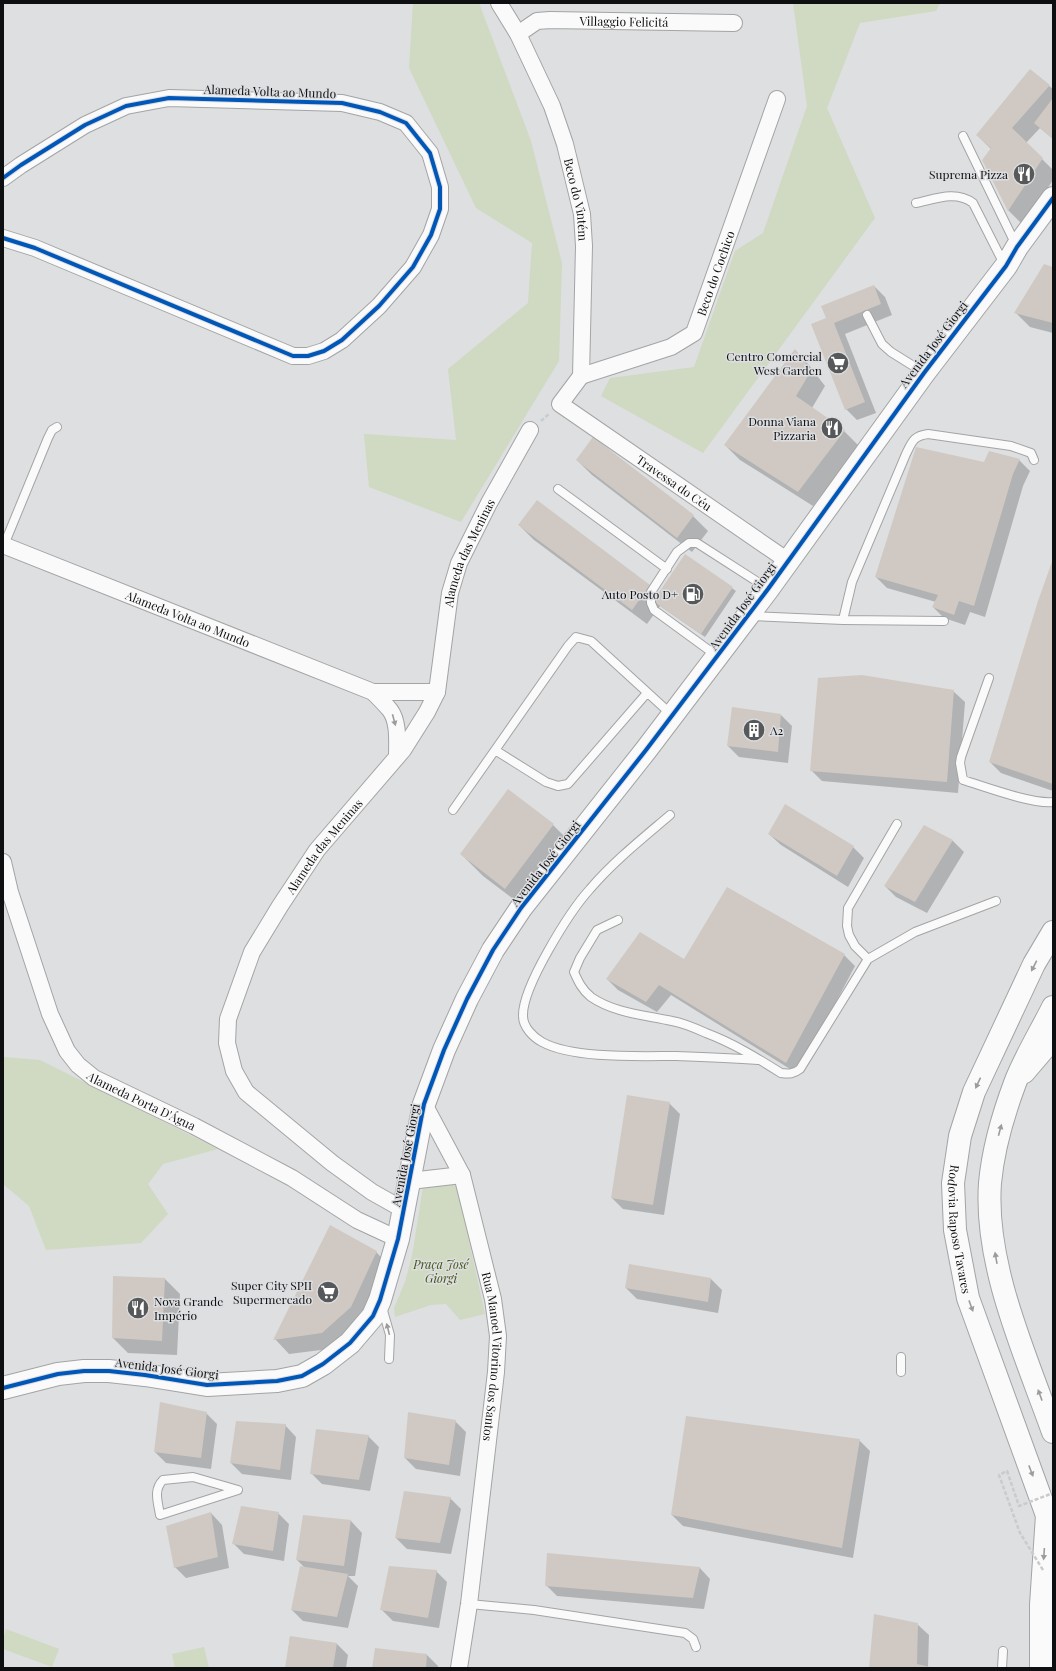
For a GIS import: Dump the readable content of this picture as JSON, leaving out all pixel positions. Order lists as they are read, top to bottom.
{
  "streets": {
    "main road": ["Avenida José Giorgi", "Rodovia Raposo Tavares"],
    "street": [
      "Villaggio Felicitá",
      "Alameda Volta ao Mundo",
      "Beco do Vintém",
      "Beco do Cochico",
      "Travessa do Céu",
      "Alameda das Meninas",
      "Alameda Porta D'Água",
      "Rua Manoel Vitorino dos Santos"
    ]
  },
  "crossings": [
    ["Villaggio Felicitá", "Beco do Vintém"],
    ["Alameda Volta ao Mundo", "Alameda das Meninas"],
    ["Beco do Vintém", "Beco do Cochico"],
    ["Avenida José Giorgi", "Travessa do Céu"],
    ["Avenida José Giorgi", "Alameda das Meninas"],
    ["Avenida José Giorgi", "Alameda Porta D'Água"],
    ["Avenida José Giorgi", "Rua Manoel Vitorino dos Santos"]
  ],
  "parks": ["Praça José Giorgi"],
  "places": {
    "restaurant": ["Suprema Pizza", "Donna Viana Pizzaria", "Nova Grande Império"],
    "supermarket": ["Centro Comercial West Garden", "Super City SPII Supermercado"],
    "fuel station": ["Auto Posto D+"],
    "building": ["A2"]
  }
}
